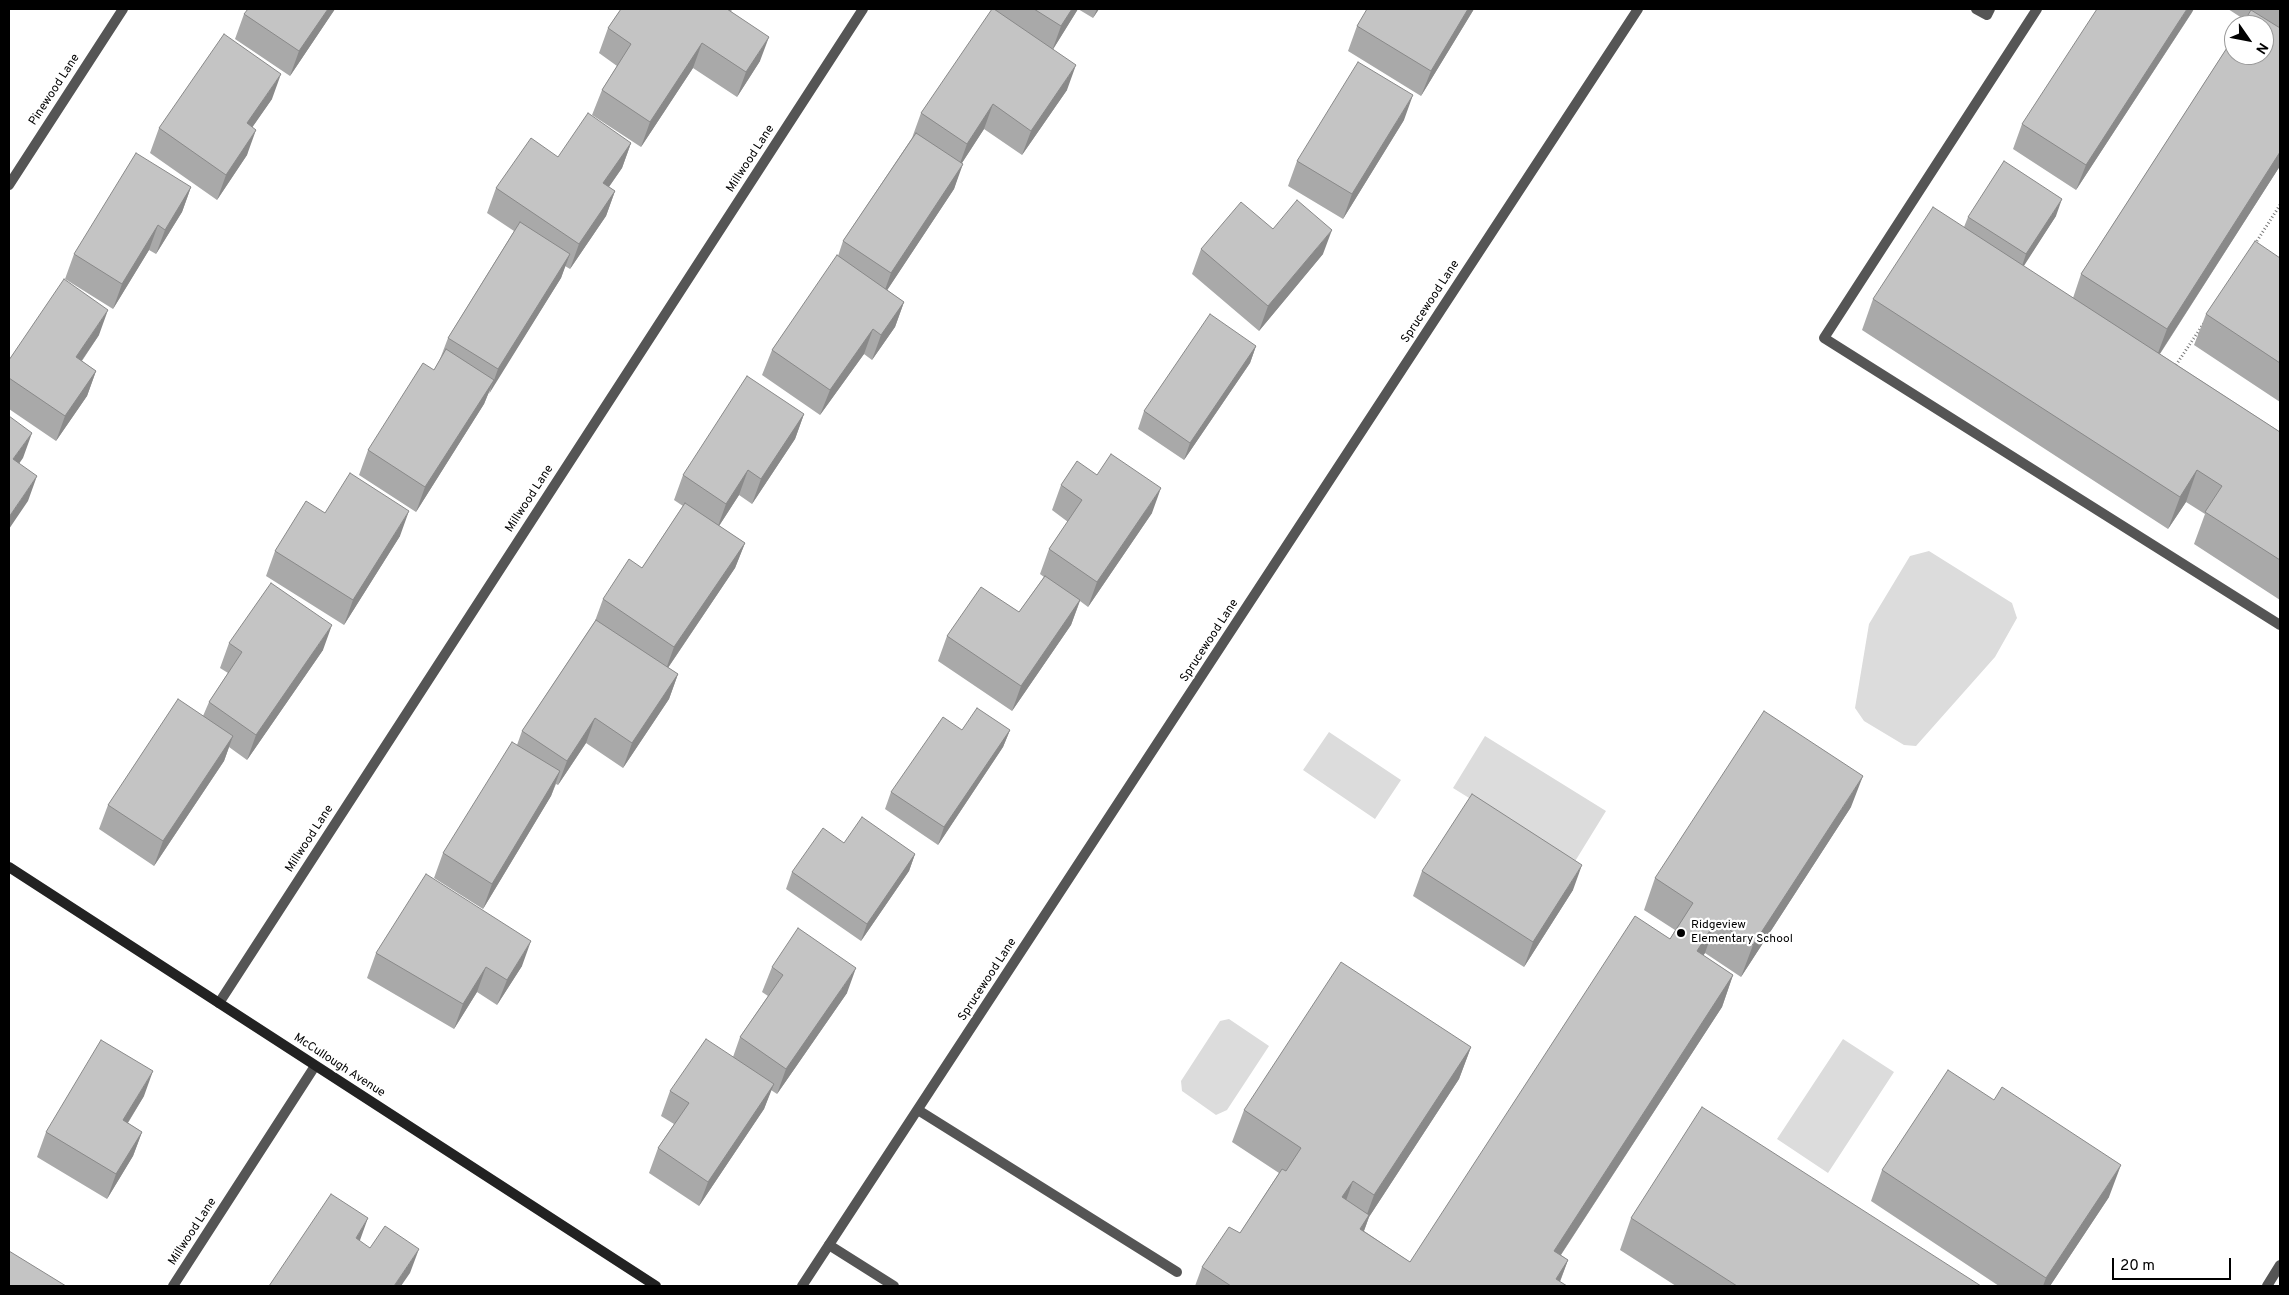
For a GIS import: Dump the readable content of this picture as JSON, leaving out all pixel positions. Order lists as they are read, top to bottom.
{
  "streets": {
    "main road": ["McCullough Avenue"],
    "street": ["Pinewood Lane", "Millwood Lane", "Sprucewood Lane"]
  },
  "crossings": [
    ["Millwood Lane", "McCullough Avenue"]
  ],
  "places": ["Ridgeview Elementary School"],
  "scale_bar": "20 m",
  "north": "bottom right"
}
